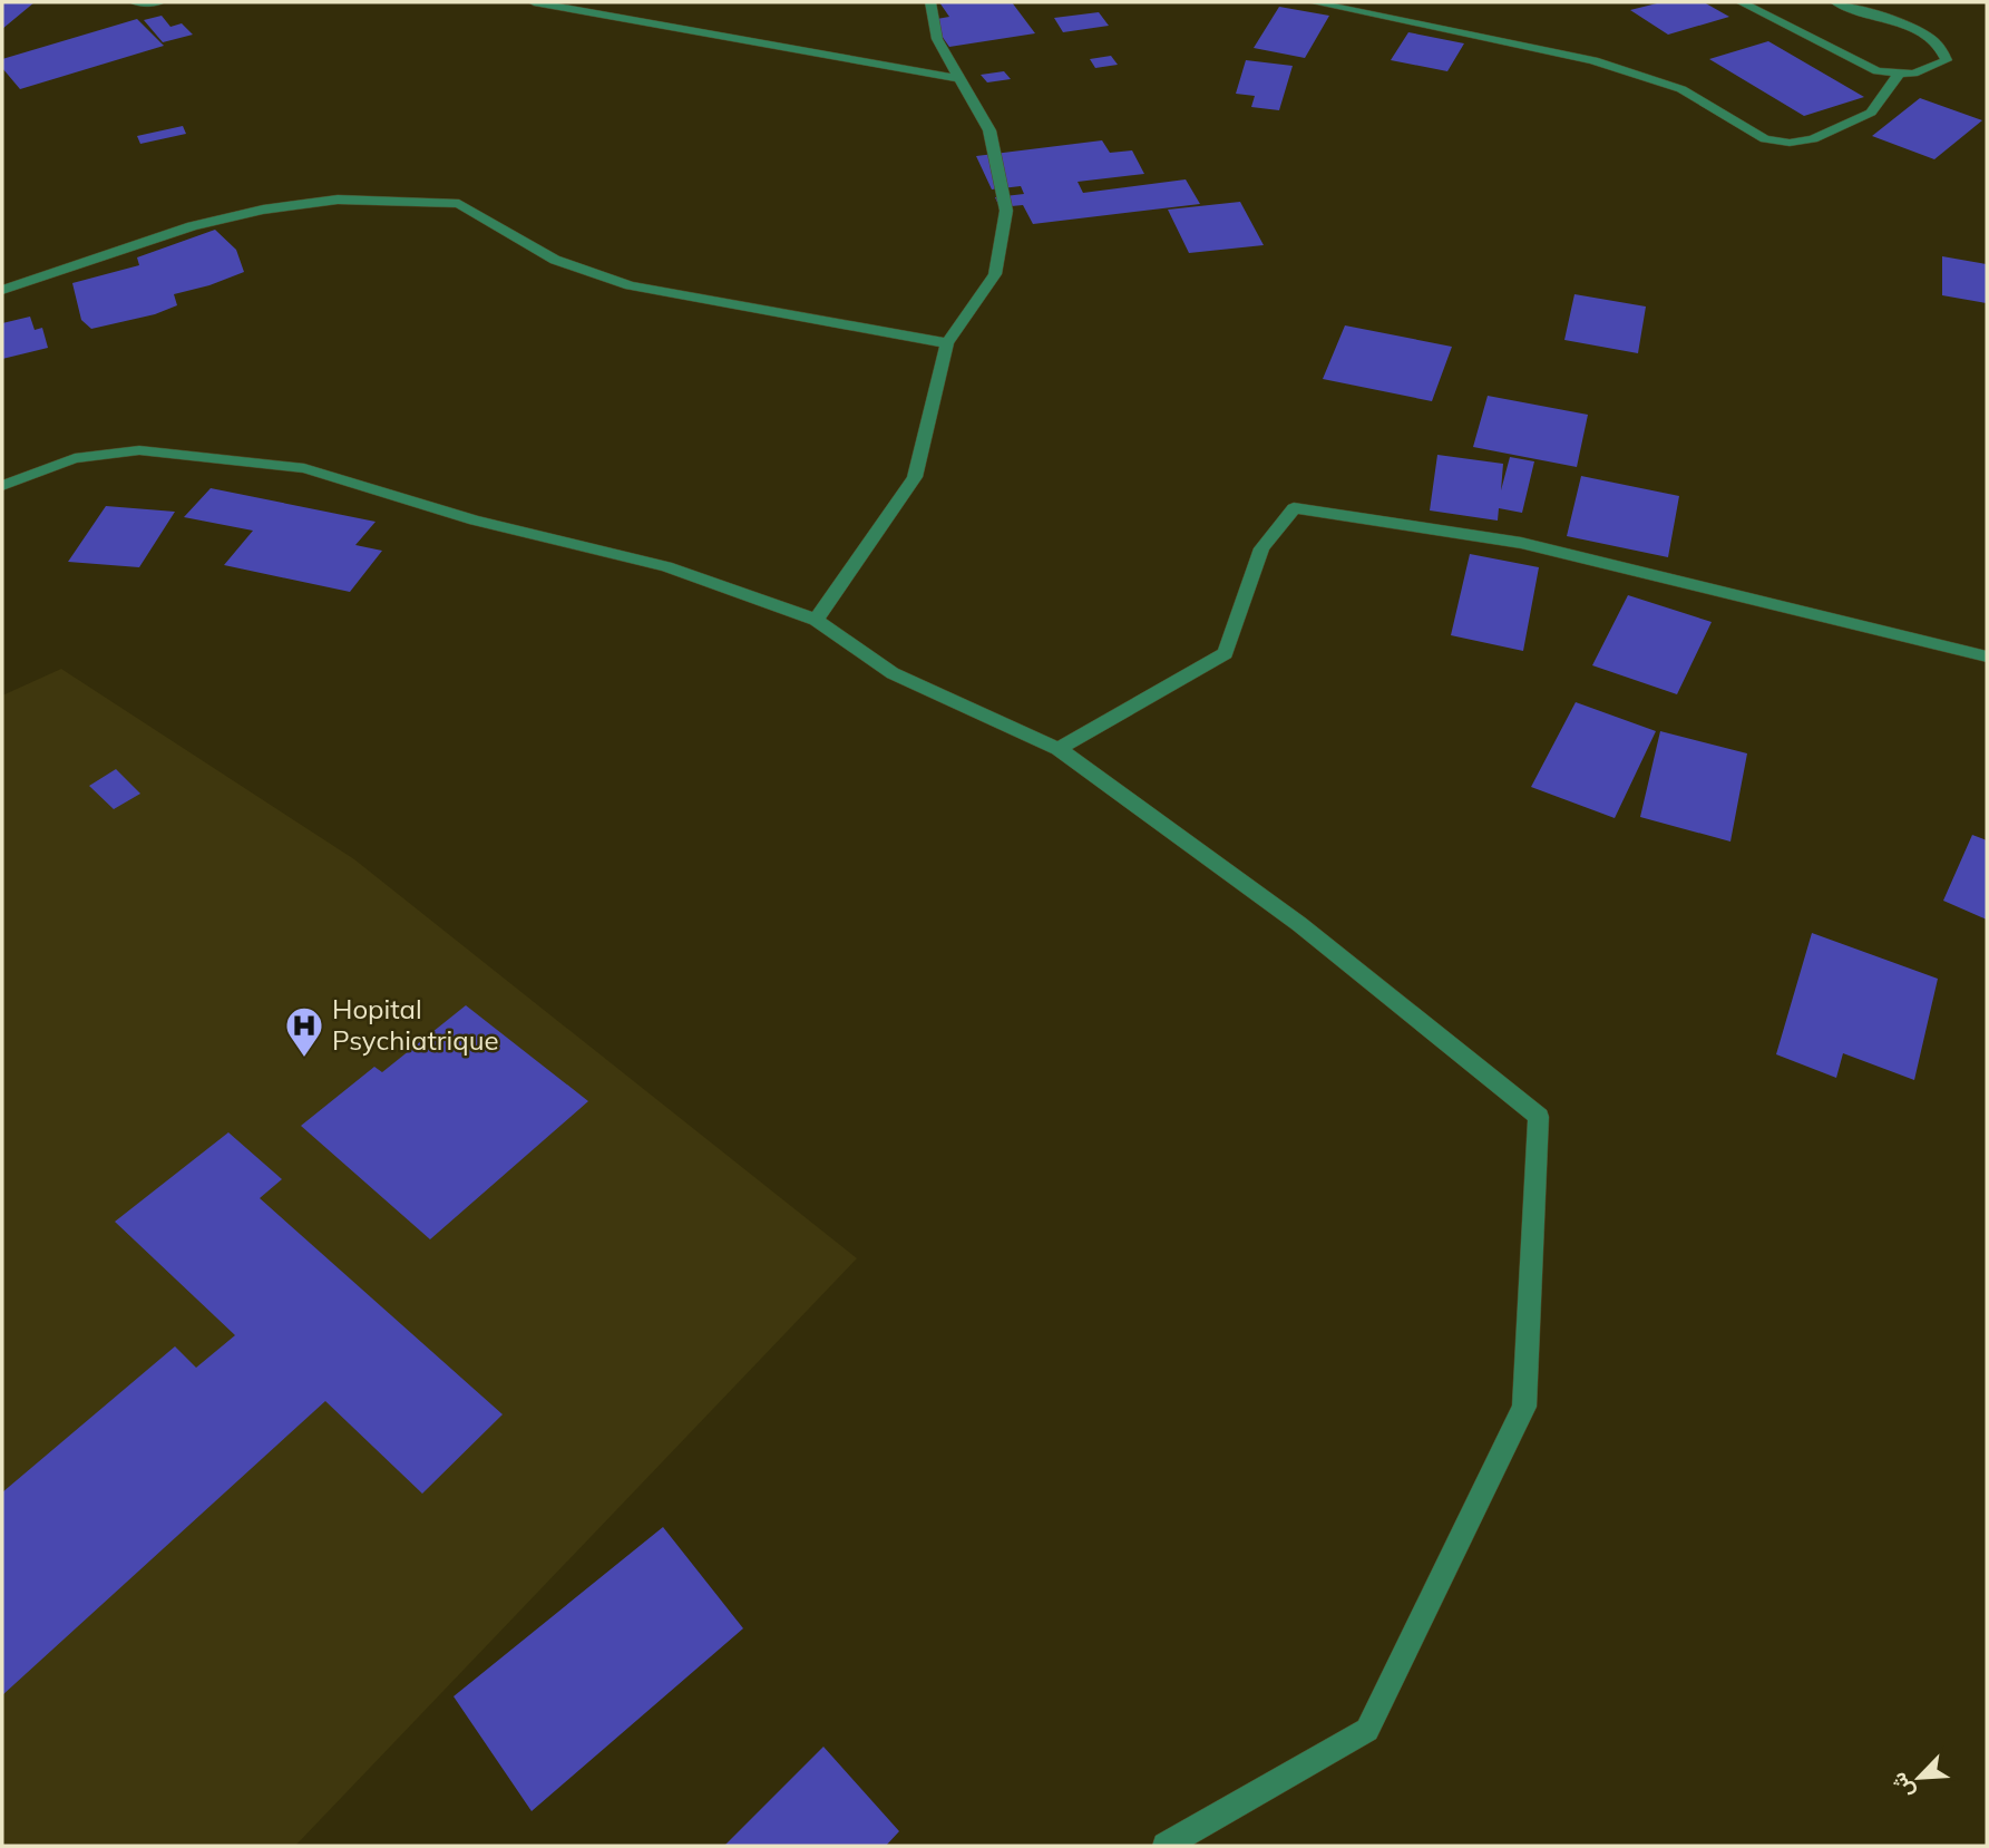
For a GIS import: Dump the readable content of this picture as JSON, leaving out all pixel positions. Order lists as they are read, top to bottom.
{
  "places": {
    "hospital": ["Hopital Psychiatrique"]
  },
  "north": "bottom left"
}
